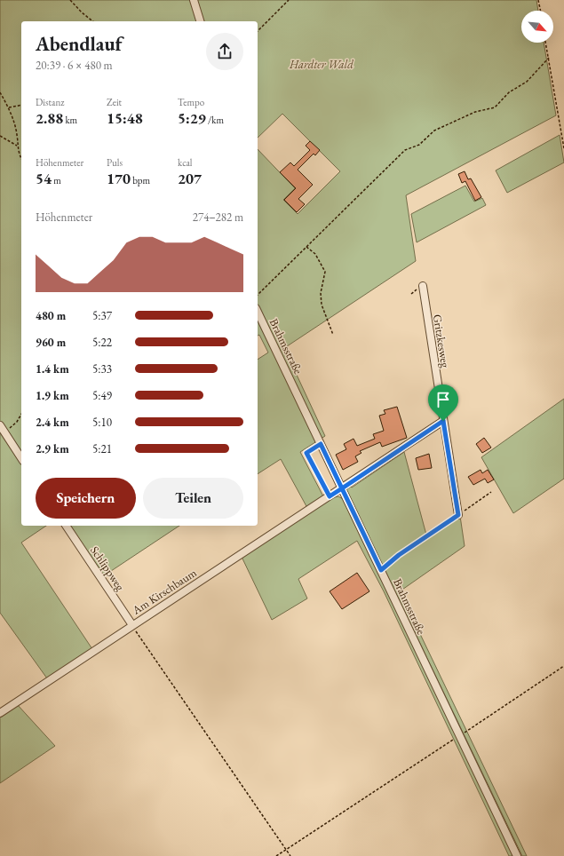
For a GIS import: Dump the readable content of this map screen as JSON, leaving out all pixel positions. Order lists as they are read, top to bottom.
{
  "streets": {
    "street": [
      "Gritzkesweg",
      "Brahmsstraße",
      "Schlippweg",
      "Am Kirschbaum"
    ]
  },
  "crossings": [
    ["Brahmsstraße", "Am Kirschbaum"],
    ["Schlippweg", "Am Kirschbaum"]
  ],
  "parks": ["Hardter Wald"],
  "north": "bottom right",
  "page": {
    "heading": ["Abendlauf", "20:39 · 6 × 480 m"],
    "stats": [
      ["Distanz", "2.88 km"],
      ["Zeit", "15:48"],
      ["Tempo", "5:29 /km"],
      ["Höhenmeter", "54 m"],
      ["Puls", "170 bpm"],
      ["kcal", "207"]
    ],
    "chart": ["Höhenmeter", "274–282 m"],
    "list": [
      {
        "name": "480 m",
        "note": "5:37"
      },
      {
        "name": "960 m",
        "note": "5:22"
      },
      {
        "name": "1.4 km",
        "note": "5:33"
      },
      {
        "name": "1.9 km",
        "note": "5:49"
      },
      {
        "name": "2.4 km",
        "note": "5:10"
      },
      {
        "name": "2.9 km",
        "note": "5:21"
      }
    ],
    "buttons": ["Speichern", "Teilen"]
  }
}
